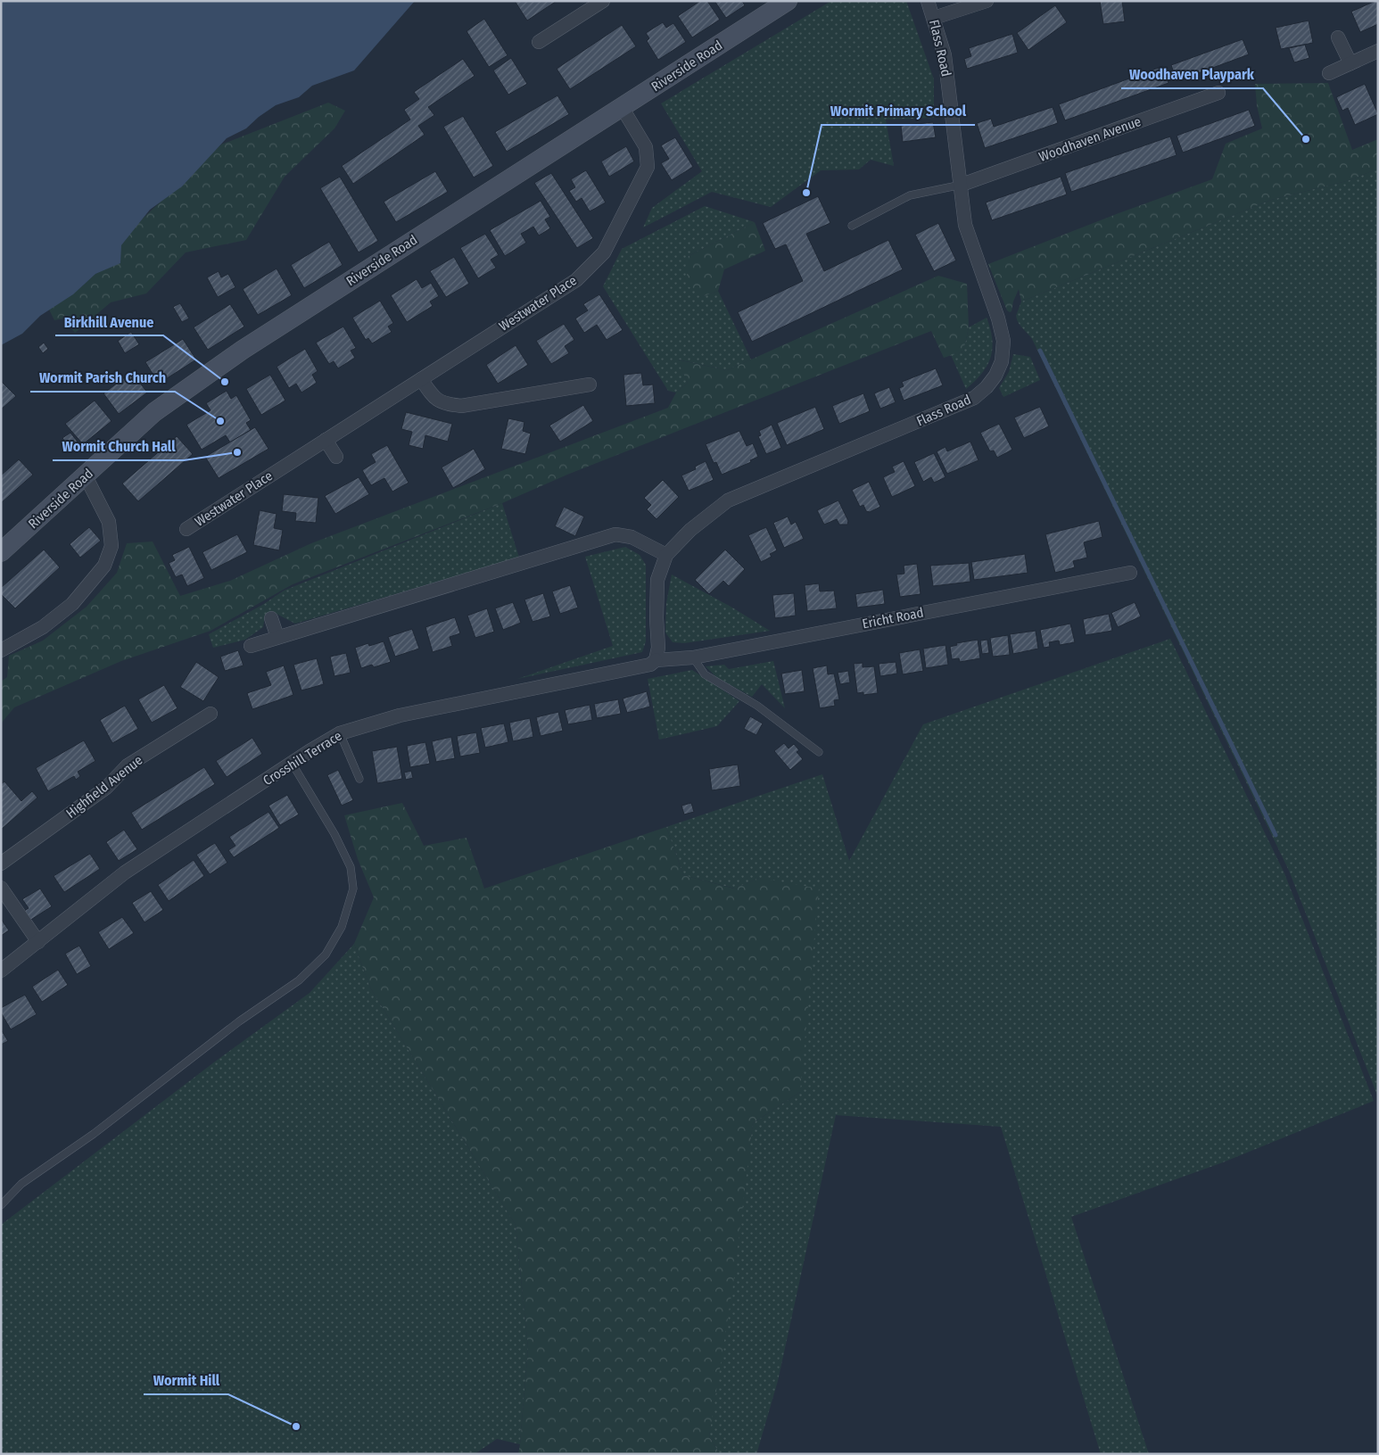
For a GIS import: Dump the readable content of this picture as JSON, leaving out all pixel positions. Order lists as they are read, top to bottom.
{
  "streets": {
    "main road": ["Riverside Road"],
    "street": [
      "Flass Road",
      "Woodhaven Avenue",
      "Westwater Place",
      "Ericht Road",
      "Crosshill Terrace",
      "Highfield Avenue"
    ]
  },
  "crossings": [
    ["Flass Road", "Woodhaven Avenue"],
    ["Flass Road", "Ericht Road"],
    ["Flass Road", "Crosshill Terrace"],
    ["Riverside Road", "Westwater Place"],
    ["Ericht Road", "Crosshill Terrace"]
  ],
  "places": [
    "Woodhaven Playpark",
    "Wormit Primary School",
    "Birkhill Avenue",
    "Wormit Parish Church",
    "Wormit Church Hall",
    "Wormit Hill"
  ]
}
